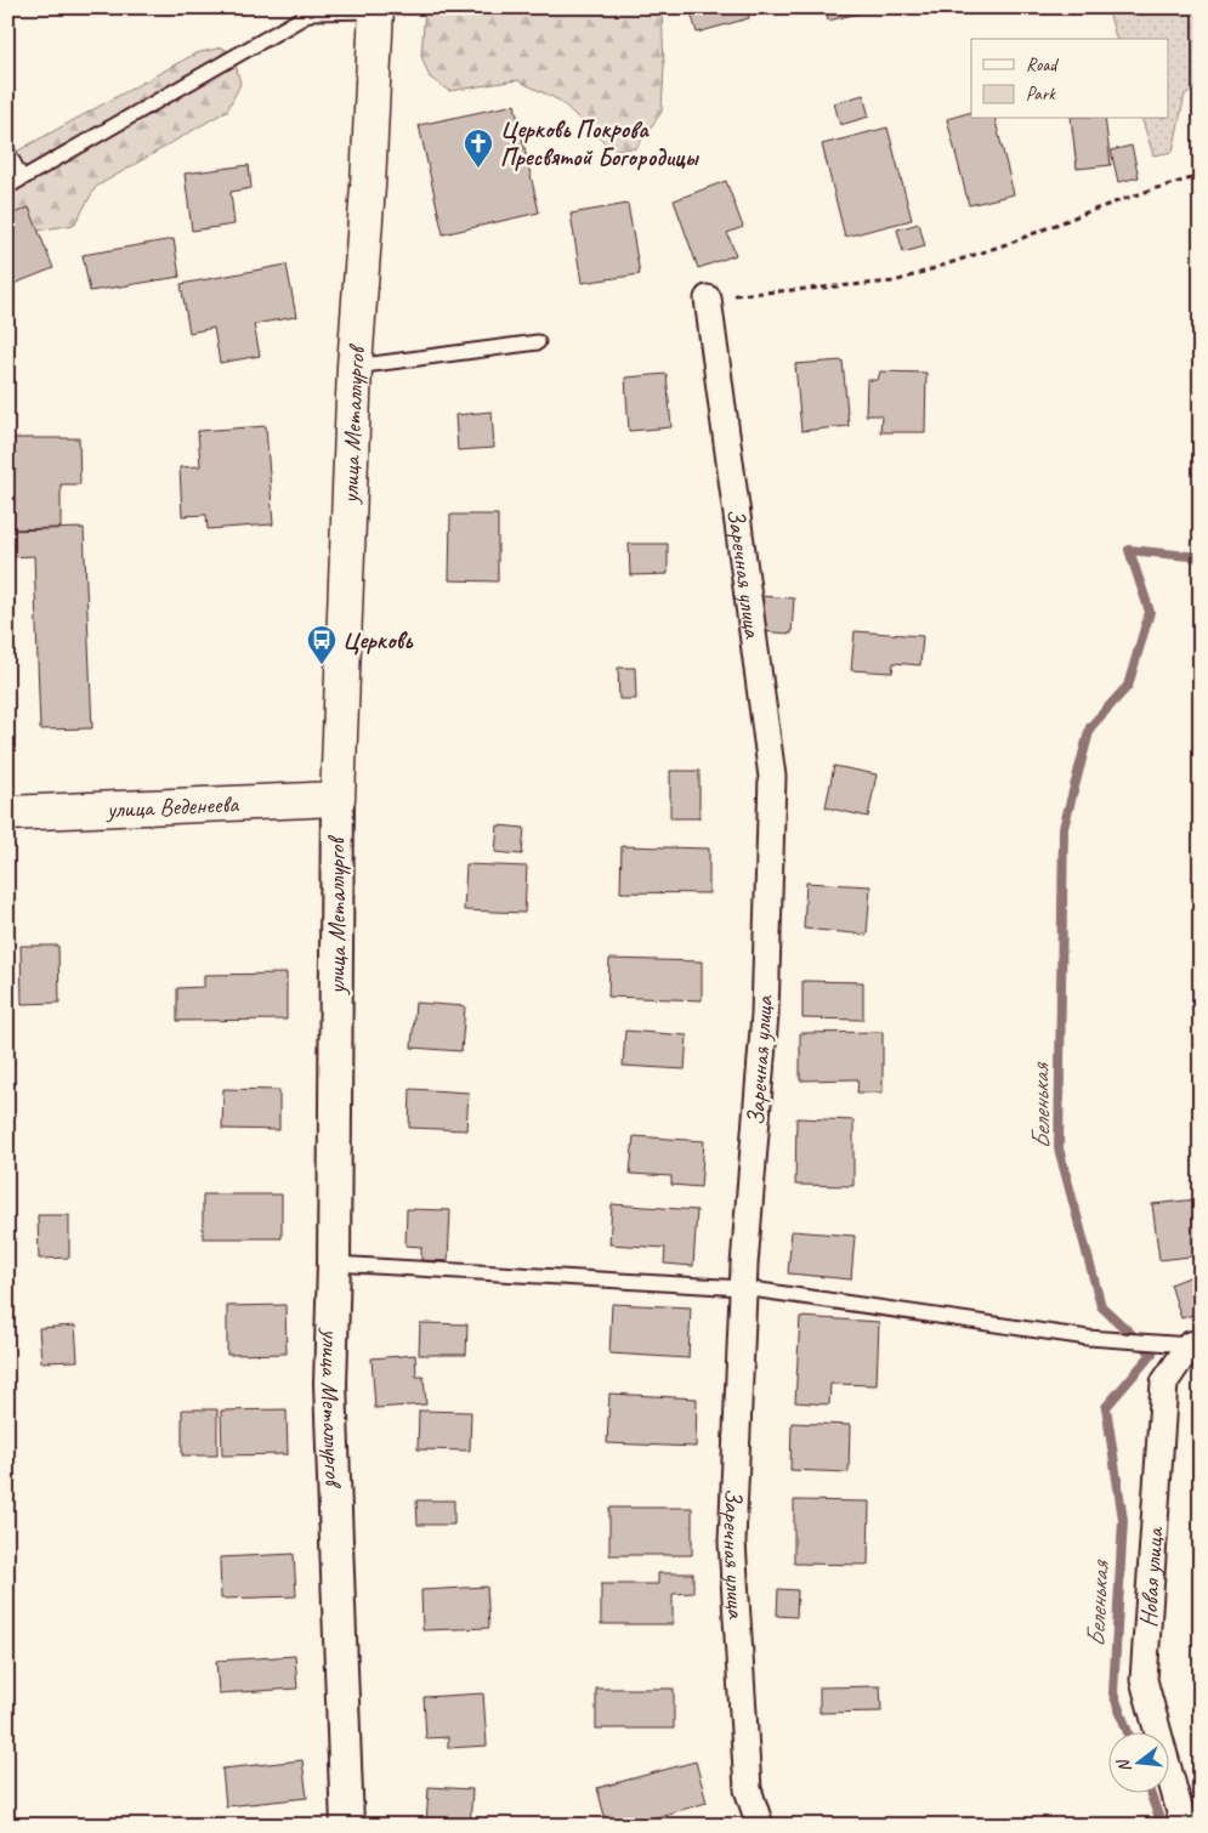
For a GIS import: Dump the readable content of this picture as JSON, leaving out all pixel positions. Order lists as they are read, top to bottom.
{
  "streets": {
    "main road": ["улица Металлургов", "улица Веденеева"],
    "street": ["Заречная улица", "Новая улица"]
  },
  "crossings": [
    ["улица Металлургов", "улица Веденеева"]
  ],
  "water": ["Беленькая"],
  "places": {
    "church": ["Церковь Покрова Пресвятой Богородицы"],
    "bus stop": ["Церковь"]
  },
  "legend": ["Road", "Park"],
  "north": "left"
}
